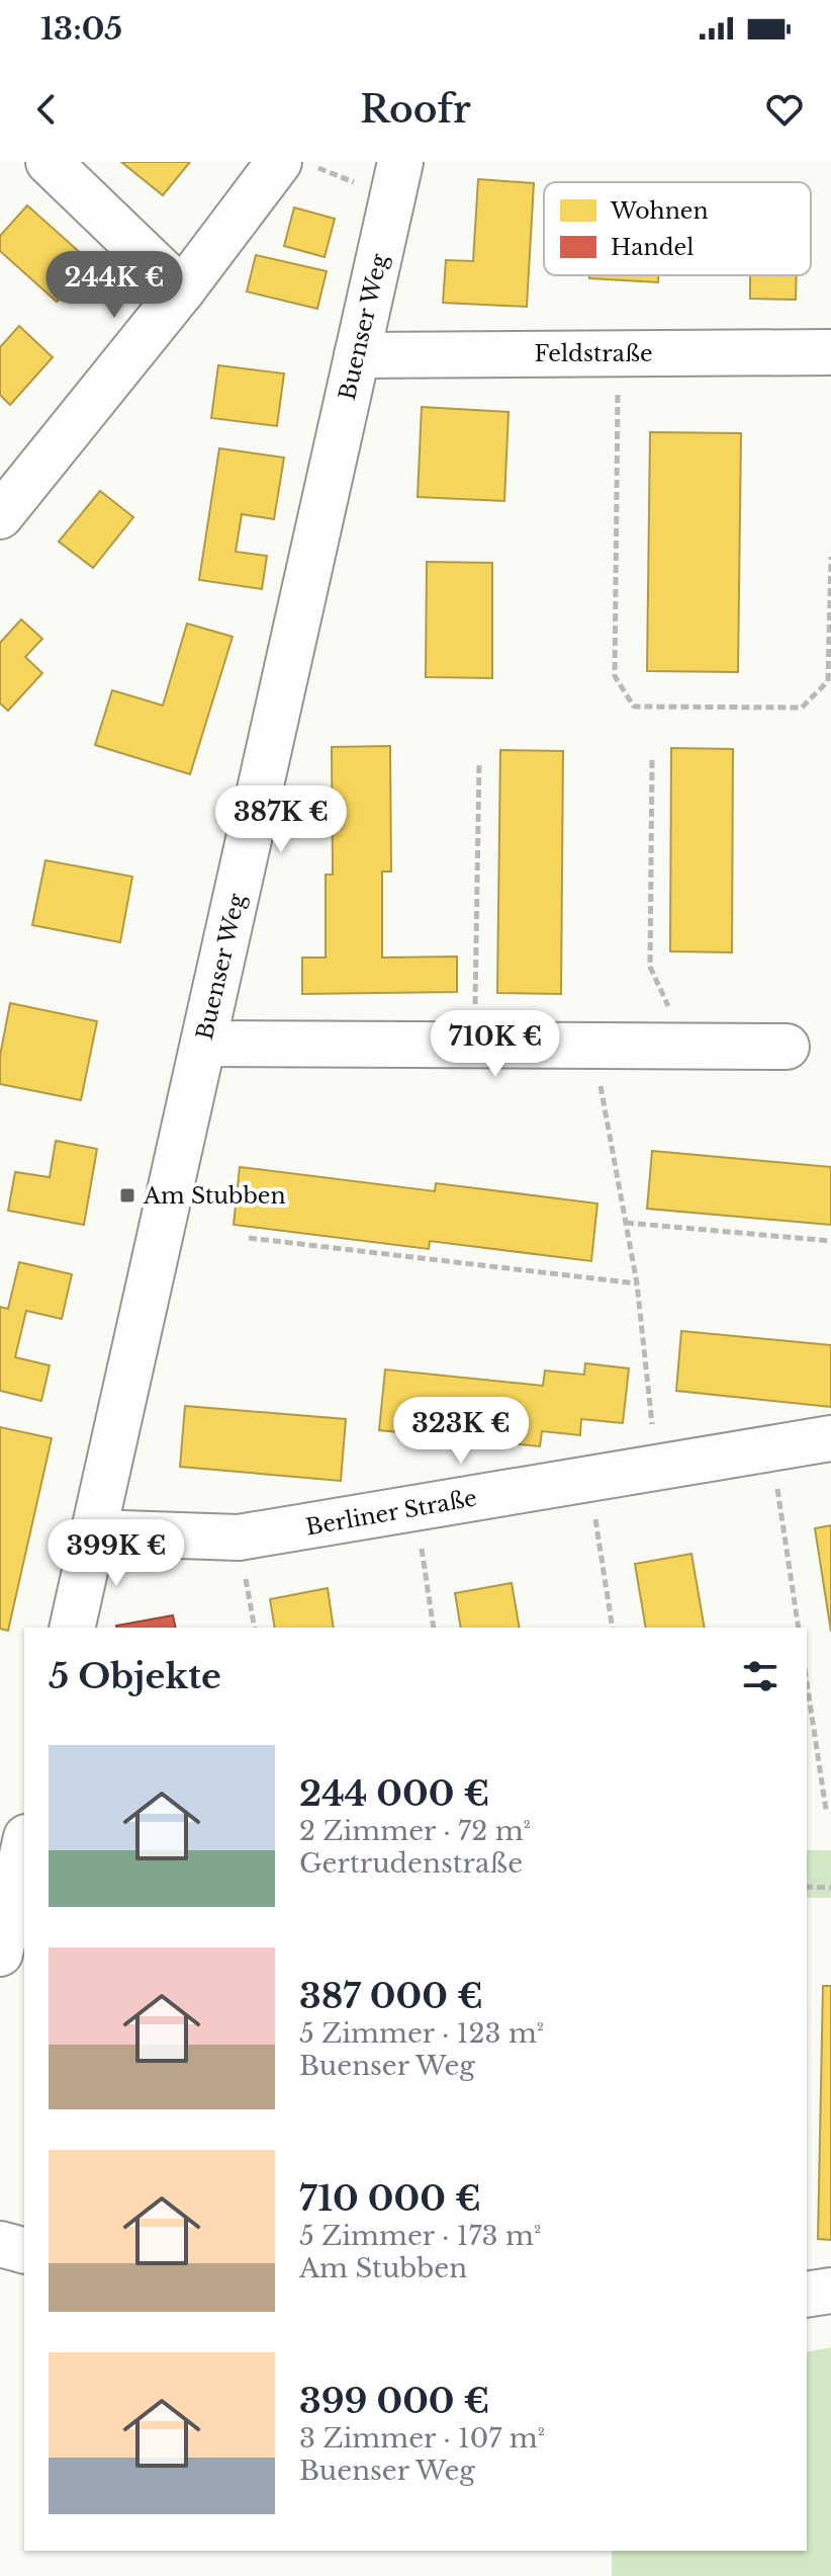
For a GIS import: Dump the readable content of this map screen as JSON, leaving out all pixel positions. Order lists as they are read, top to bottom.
{
  "streets": {
    "street": ["Buenser Weg", "Feldstraße", "Berliner Straße"]
  },
  "crossings": [
    ["Buenser Weg", "Feldstraße"],
    ["Buenser Weg", "Berliner Straße"]
  ],
  "places": {
    "transit": ["Am Stubben"]
  },
  "legend": ["Wohnen", "Handel"],
  "page": {
    "status": "13:05",
    "header": "Roofr",
    "price": [
      "244K €",
      "387K €",
      "710K €",
      "323K €",
      "399K €"
    ],
    "heading": "5 Objekte",
    "list": [
      {
        "name": "244 000 €",
        "note": "2 Zimmer · 72 m² · Gertrudenstraße"
      },
      {
        "name": "387 000 €",
        "note": "5 Zimmer · 123 m² · Buenser Weg"
      },
      {
        "name": "710 000 €",
        "note": "5 Zimmer · 173 m² · Am Stubben"
      },
      {
        "name": "399 000 €",
        "note": "3 Zimmer · 107 m² · Buenser Weg"
      }
    ]
  }
}
